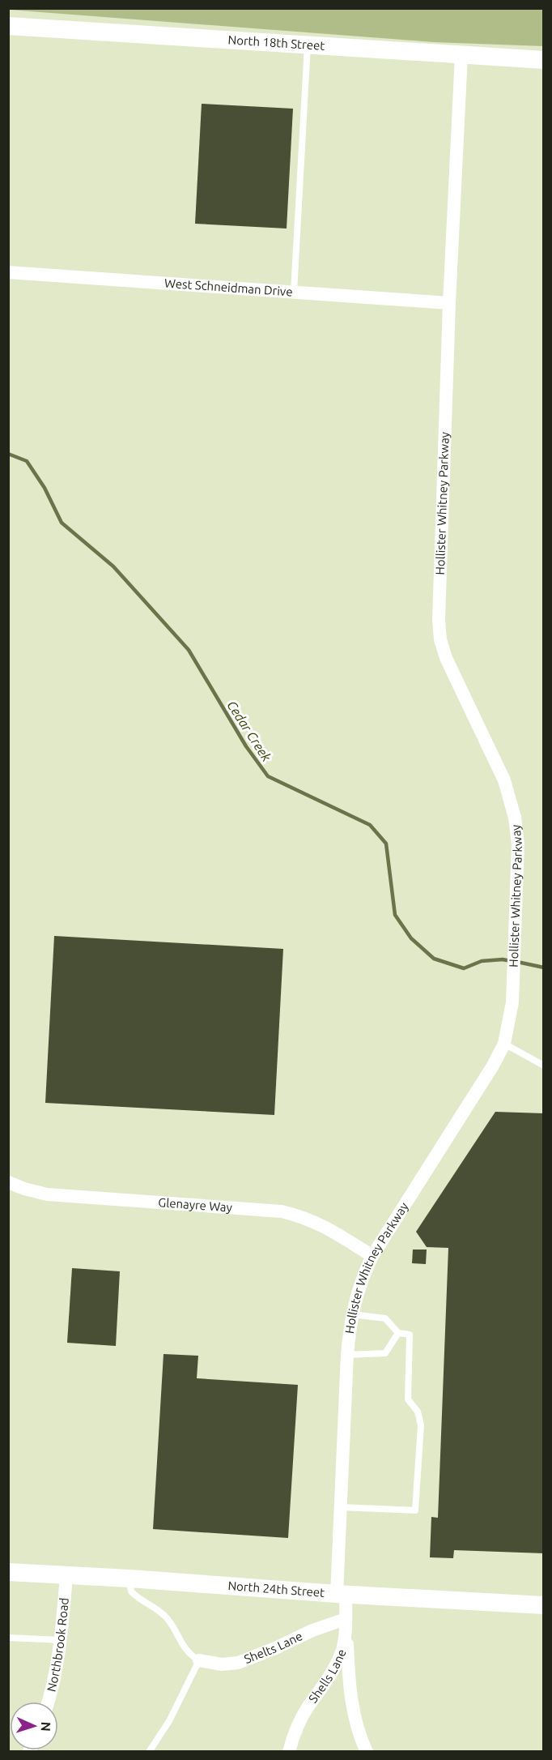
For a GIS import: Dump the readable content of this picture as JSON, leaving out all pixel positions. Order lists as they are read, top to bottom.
{
  "streets": {
    "street": [
      "North 18th Street",
      "West Schneidman Drive",
      "Hollister Whitney Parkway",
      "Glenayre Way",
      "North 24th Street",
      "Northbrook Road",
      "Shelts Lane",
      "Shells Lane"
    ]
  },
  "crossings": [
    ["North 18th Street", "Hollister Whitney Parkway"],
    ["West Schneidman Drive", "Hollister Whitney Parkway"],
    ["Hollister Whitney Parkway", "Glenayre Way"],
    ["Hollister Whitney Parkway", "North 24th Street"],
    ["Hollister Whitney Parkway", "Shells Lane"],
    ["North 24th Street", "Northbrook Road"],
    ["North 24th Street", "Shells Lane"],
    ["Shelts Lane", "Shells Lane"]
  ],
  "water": ["Cedar Creek"],
  "north": "right"
}
